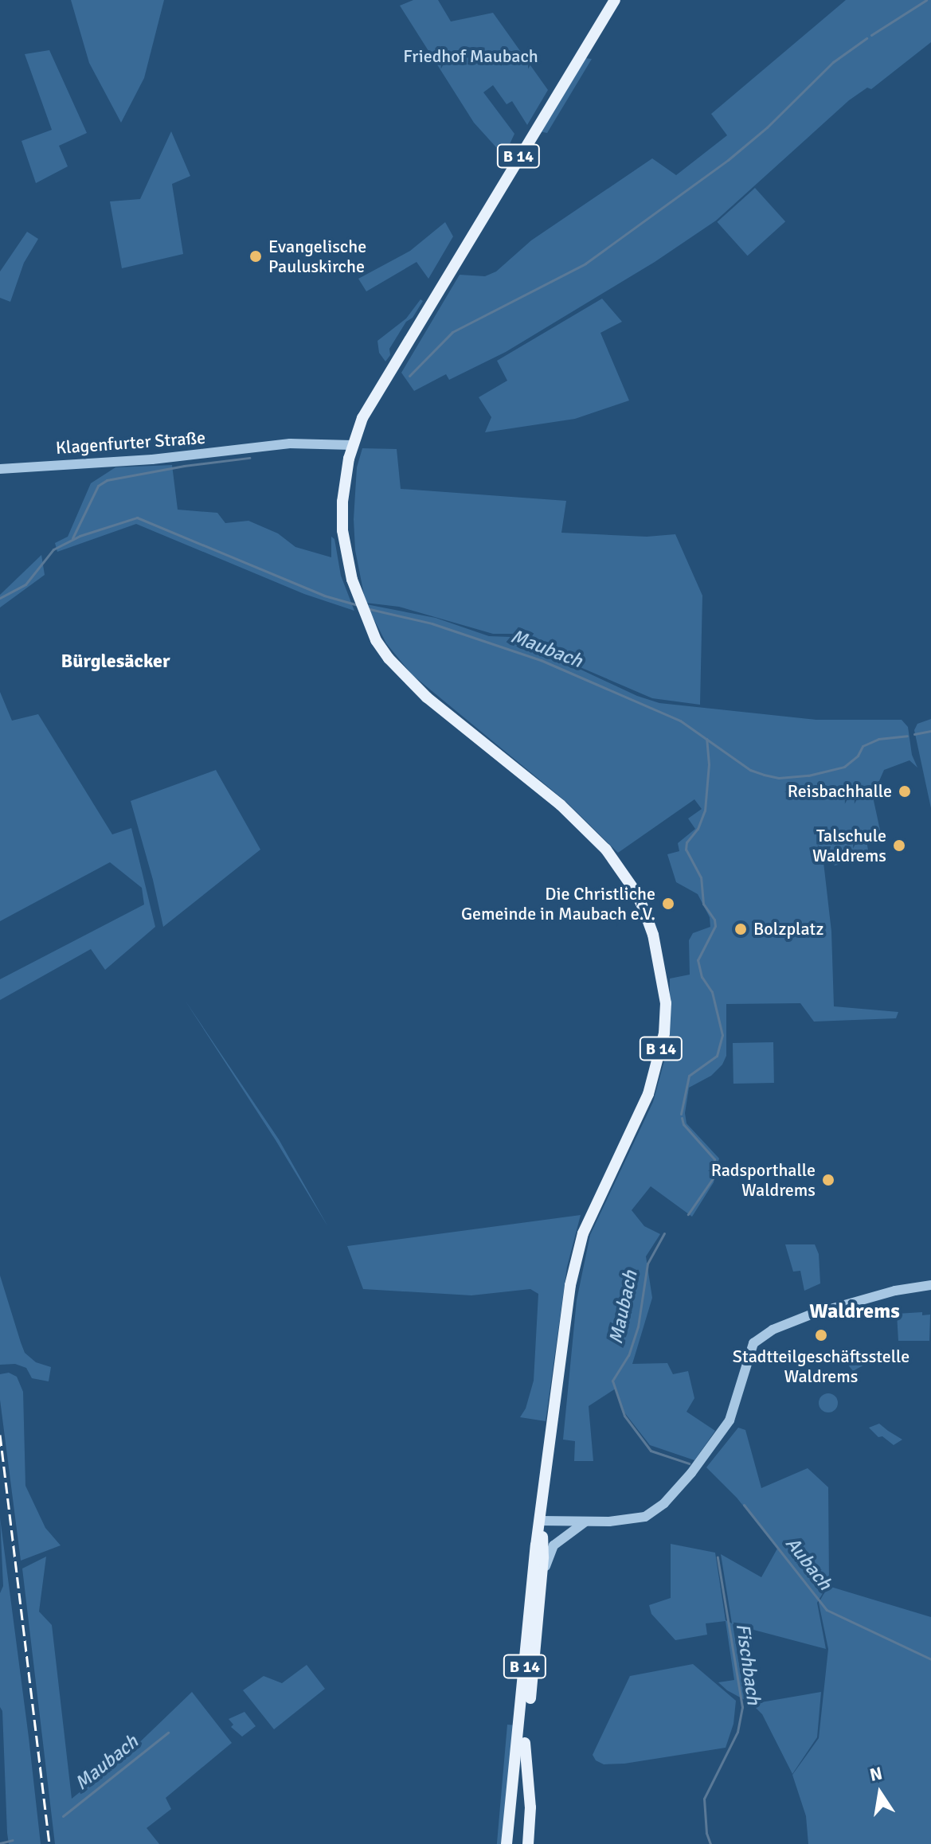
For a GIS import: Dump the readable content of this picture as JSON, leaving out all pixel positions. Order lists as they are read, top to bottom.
{
  "streets": {
    "main road": ["B 14"],
    "street": ["Klagenfurter Straße"]
  },
  "crossings": [
    ["B 14", "Klagenfurter Straße"]
  ],
  "districts": ["Bürglesäcker", "Waldrems"],
  "water": ["Maubach", "Aubach", "Fischbach"],
  "parks": ["Friedhof Maubach"],
  "places": [
    "Evangelische Pauluskirche",
    "Reisbachhalle",
    "Talschule Waldrems",
    "Die Christliche Gemeinde in Maubach e.V.",
    "Bolzplatz",
    "Radsporthalle Waldrems",
    "Stadtteilgeschäftsstelle Waldrems"
  ],
  "north": "top"
}
